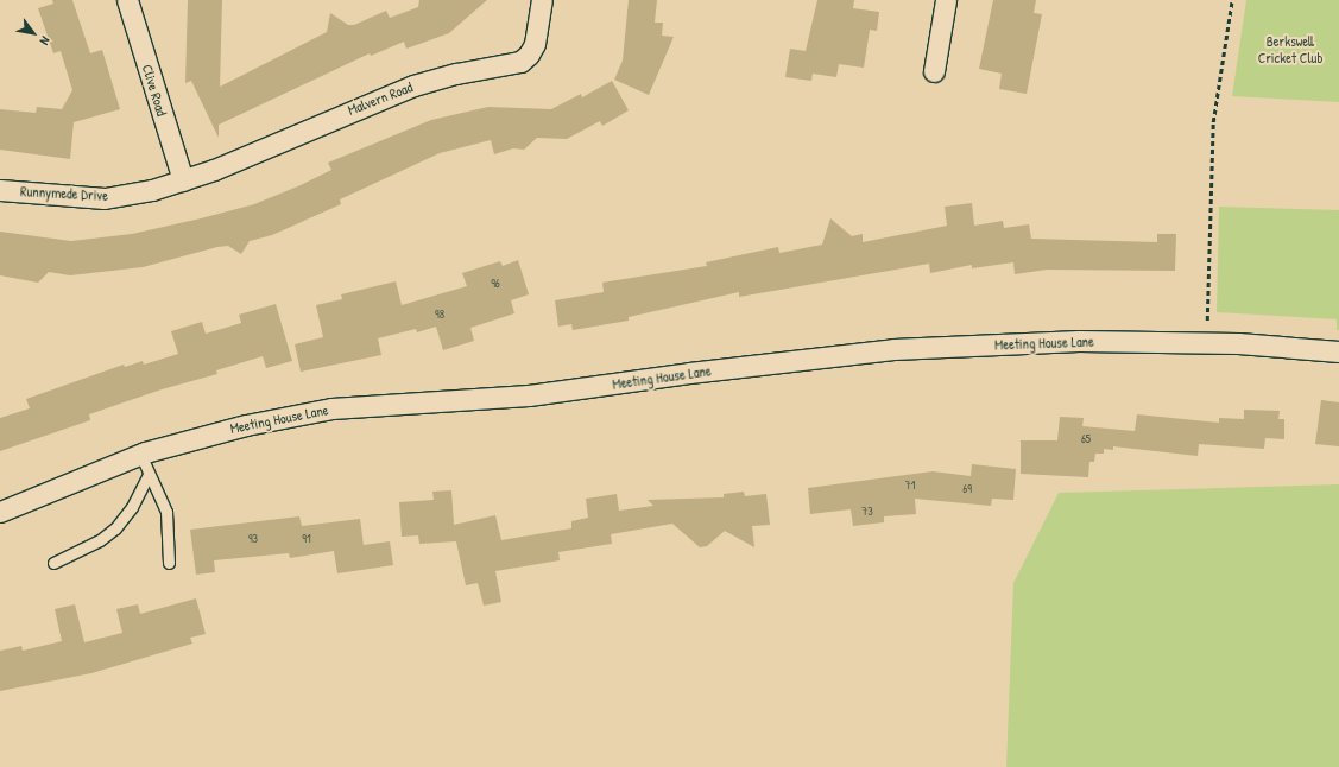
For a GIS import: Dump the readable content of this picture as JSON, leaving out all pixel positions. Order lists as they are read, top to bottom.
{
  "streets": {
    "street": [
      "Clive Road",
      "Malvern Road",
      "Runnymede Drive",
      "Meeting House Lane"
    ]
  },
  "crossings": [
    ["Clive Road", "Malvern Road"],
    ["Clive Road", "Runnymede Drive"],
    ["Malvern Road", "Runnymede Drive"]
  ],
  "parks": ["Berkswell Cricket Club"],
  "house_numbers": [
    "96",
    "98",
    "65",
    "71",
    "69",
    "73",
    "93",
    "91"
  ],
  "north": "bottom right"
}
